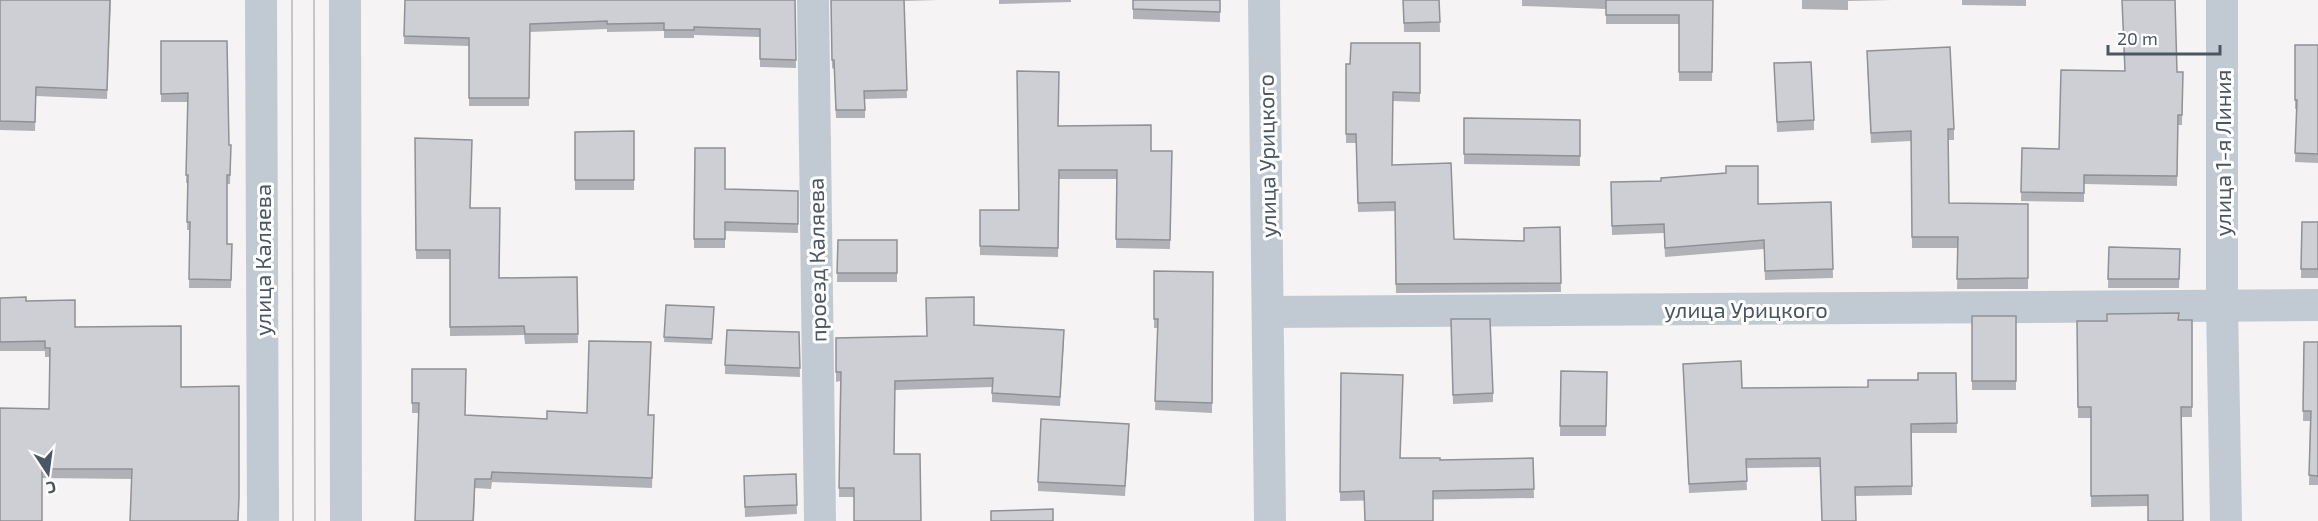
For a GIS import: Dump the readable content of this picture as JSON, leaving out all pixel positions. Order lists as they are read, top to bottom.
{
  "streets": {
    "street": [
      "улица 1-я Линия",
      "улица Урицкого",
      "улица Каляева",
      "проезд Каляева"
    ]
  },
  "crossings": [
    ["улица 1-я Линия", "улица Урицкого"]
  ],
  "scale_bar": "20 m",
  "north": "bottom"
}
